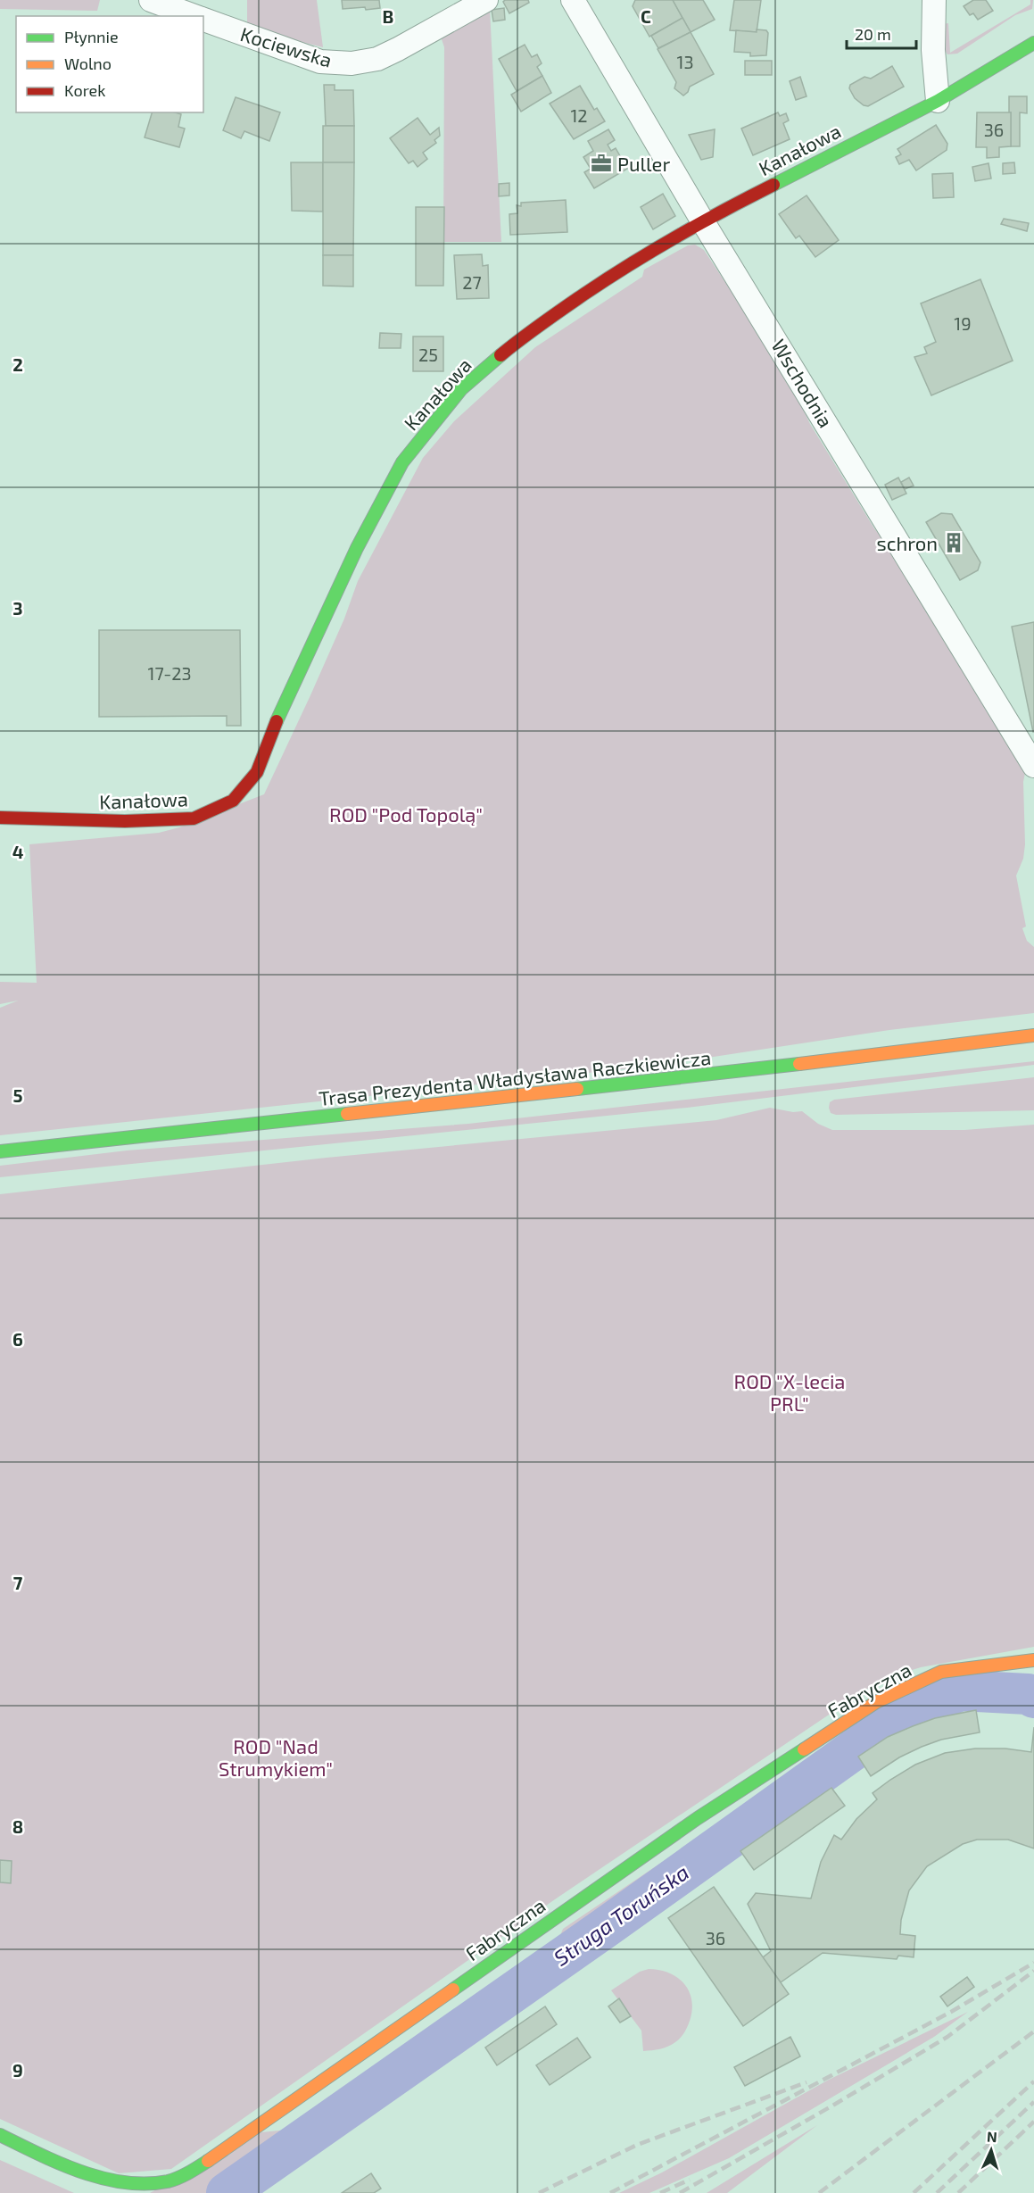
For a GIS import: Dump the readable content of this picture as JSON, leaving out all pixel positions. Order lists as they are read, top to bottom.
{
  "streets": {
    "street": [
      "Kociewska",
      "Kanałowa",
      "Wschodnia",
      "Trasa Prezydenta Władysława Raczkiewicza",
      "Fabryczna"
    ]
  },
  "crossings": [
    ["Kanałowa", "Wschodnia"]
  ],
  "water": ["Struga Toruńska"],
  "parks": ["ROD \"Pod Topolą\"", "ROD \"X-lecia PRL\"", "ROD \"Nad Strumykiem\""],
  "places": {
    "office": ["Puller"],
    "building": ["schron"]
  },
  "house_numbers": [
    "13",
    "12",
    "36",
    "27",
    "19",
    "25",
    "17-23",
    "36"
  ],
  "legend": ["Płynnie", "Wolno", "Korek"],
  "scale_bar": "20 m",
  "north": "top",
  "grid": {
    "columns": ["B", "C"],
    "rows": [
      "2",
      "3",
      "4",
      "5",
      "6",
      "7",
      "8",
      "9"
    ]
  }
}
